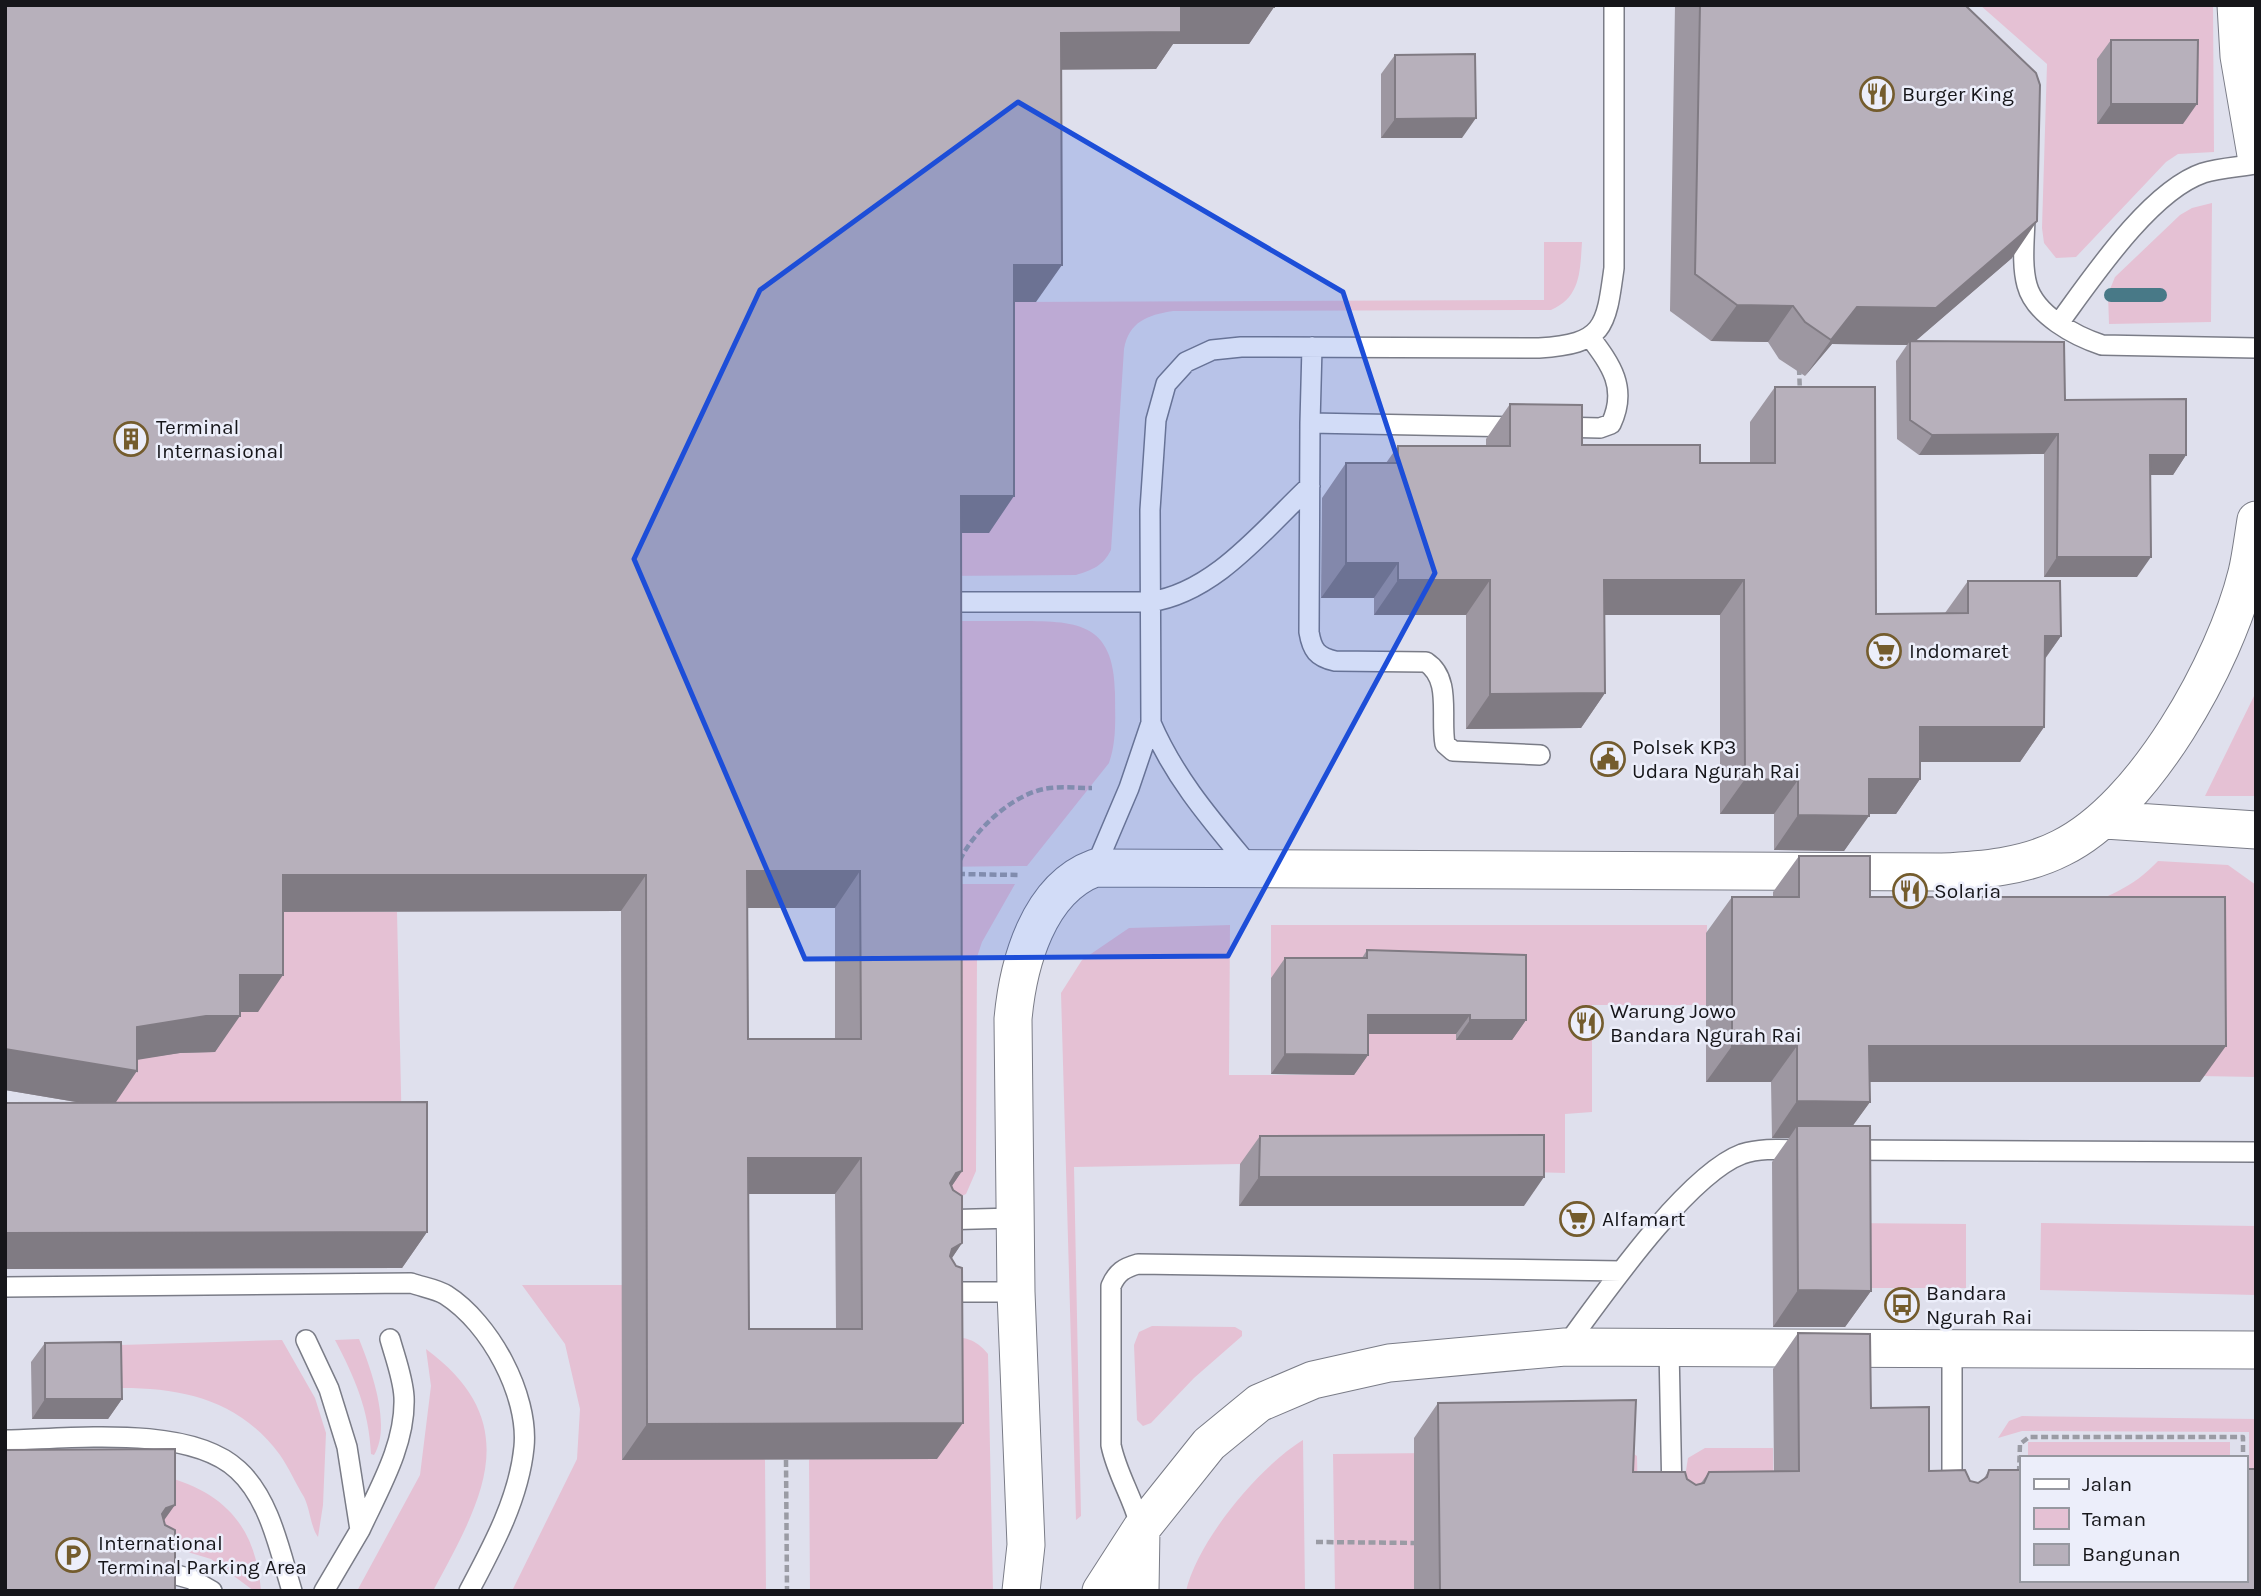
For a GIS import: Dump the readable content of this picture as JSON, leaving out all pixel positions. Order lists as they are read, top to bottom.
{
  "places": {
    "restaurant": ["Burger King", "Solaria", "Warung Jowo Bandara Ngurah Rai"],
    "building": ["Terminal Internasional"],
    "supermarket": ["Indomaret", "Alfamart"],
    "public building": ["Polsek KP3 Udara Ngurah Rai"],
    "bus stop": ["Bandara Ngurah Rai"],
    "parking": ["International Terminal Parking Area"]
  },
  "legend": ["Jalan", "Taman", "Bangunan"]
}
